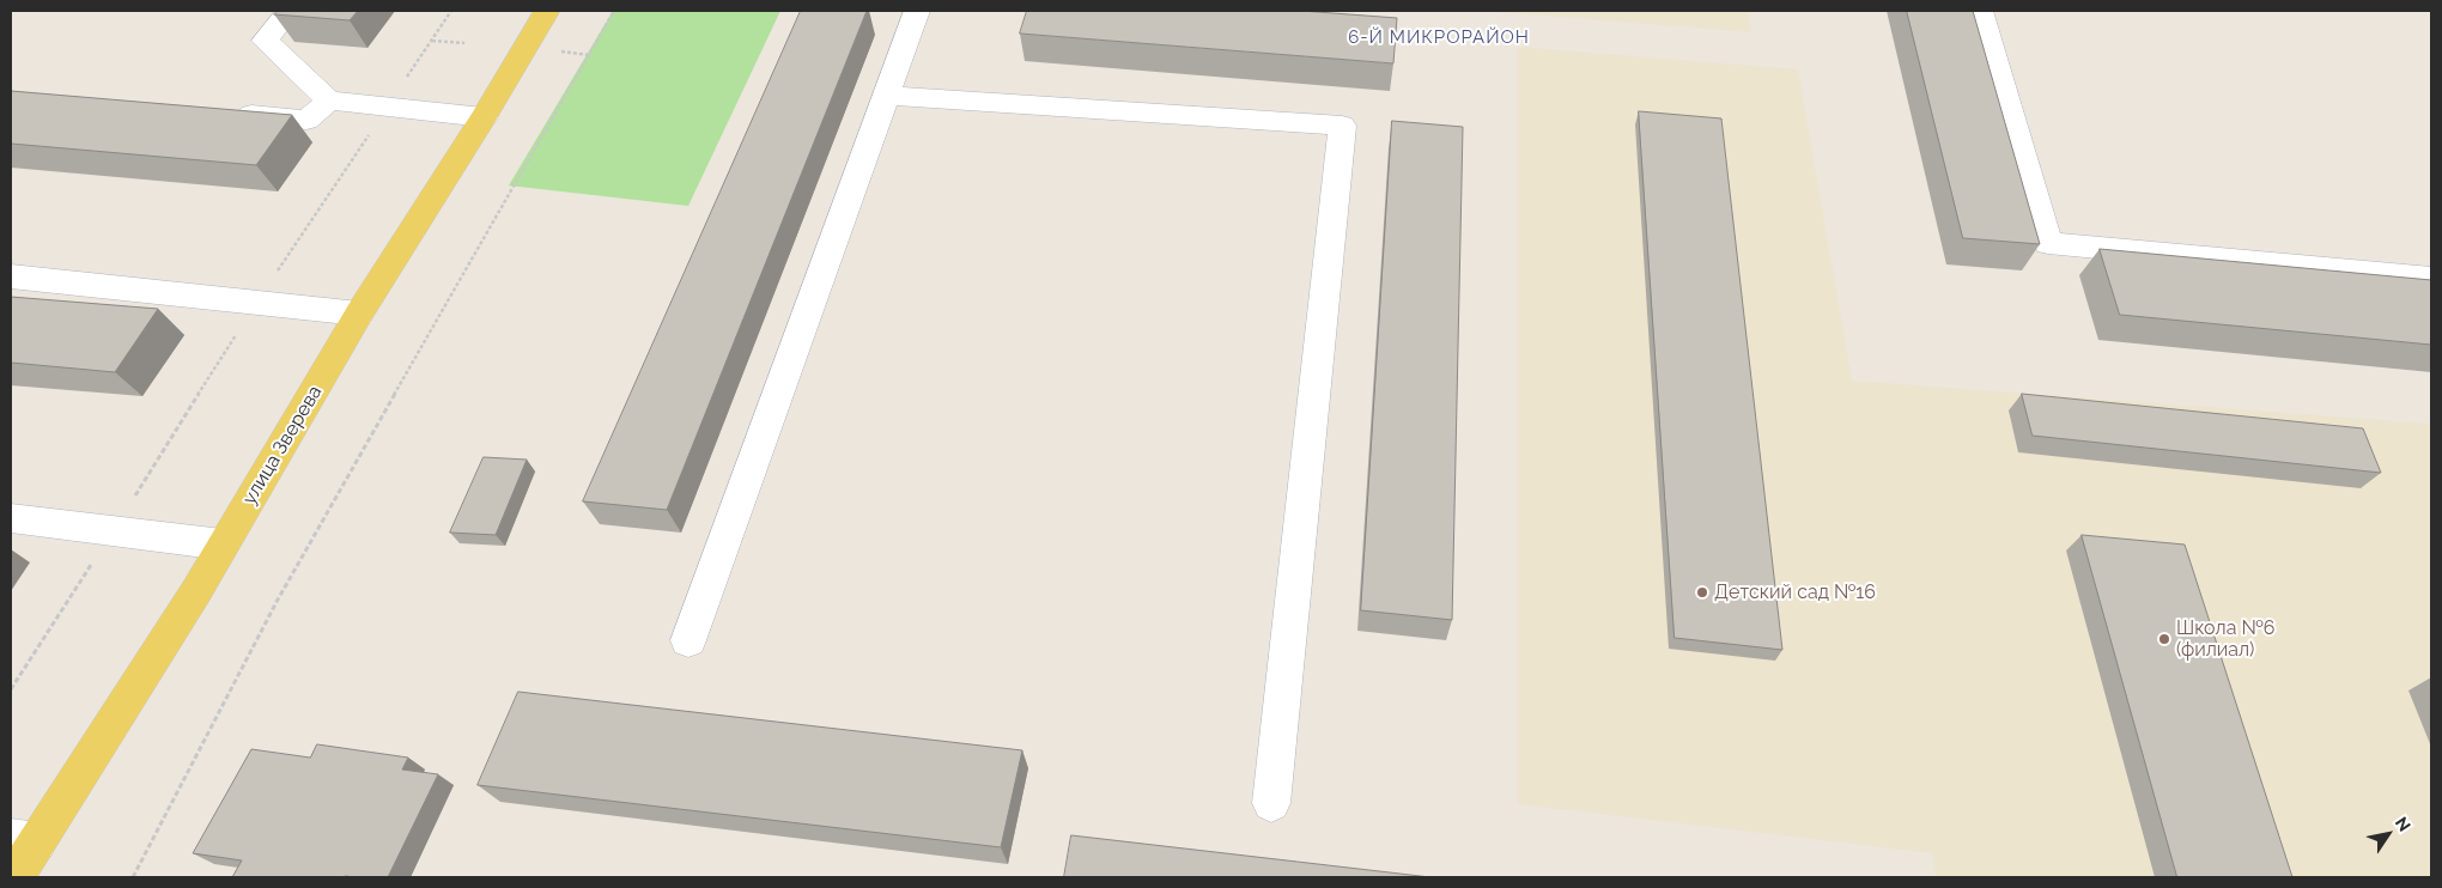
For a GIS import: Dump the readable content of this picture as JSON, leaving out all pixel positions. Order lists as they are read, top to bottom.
{
  "streets": {
    "main road": ["улица Зверева"]
  },
  "districts": ["6-Й МИКРОРАЙОН"],
  "places": ["Детский сад №16", "Школа №6 (филиал)"],
  "north": "top right"
}
